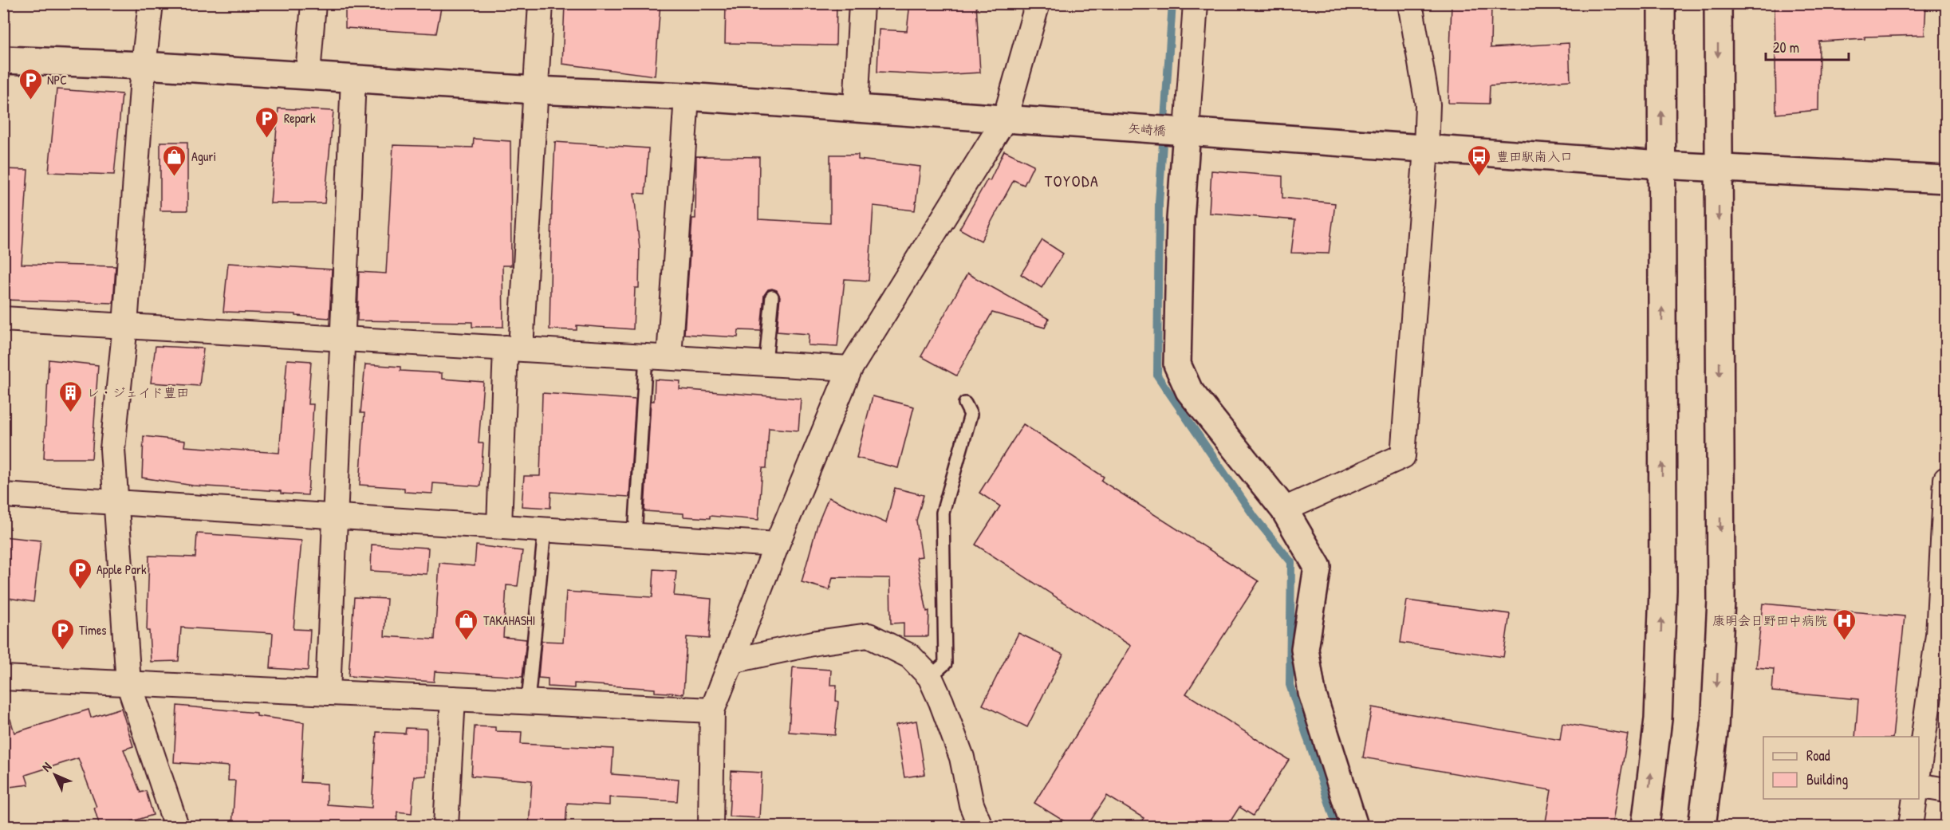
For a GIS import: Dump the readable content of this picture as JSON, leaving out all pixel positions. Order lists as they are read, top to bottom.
{
  "streets": {
    "street": ["矢崎橋"]
  },
  "districts": ["TOYODA"],
  "places": {
    "parking": [
      "NPC",
      "Repark",
      "Apple Park",
      "Times"
    ],
    "shop": ["Aguri", "TAKAHASHI"],
    "bus stop": ["豊田駅南入口"],
    "building": ["レ・ジェイド豊田"],
    "hospital": ["康明会日野田中病院"]
  },
  "legend": ["Road", "Building"],
  "scale_bar": "20 m",
  "north": "top left"
}
